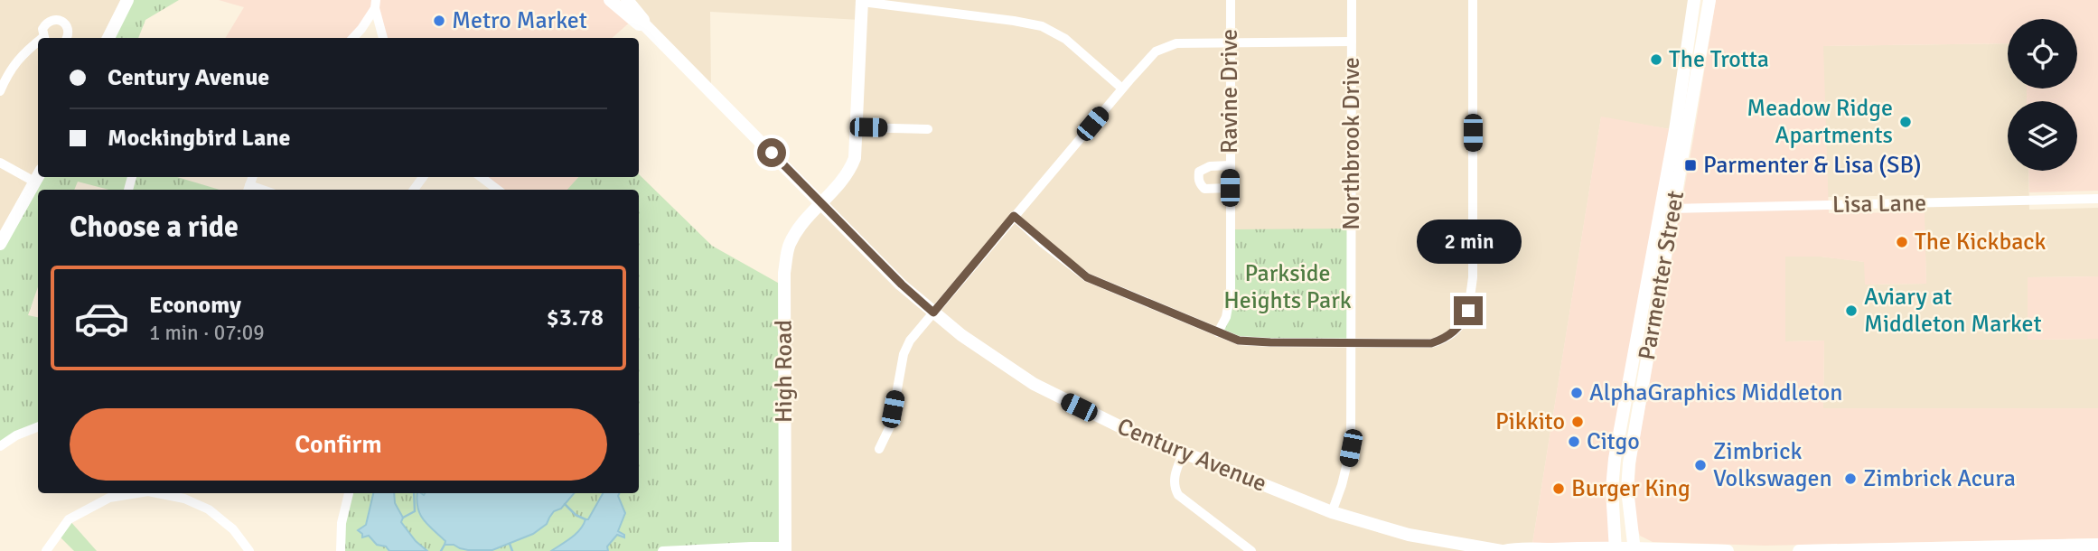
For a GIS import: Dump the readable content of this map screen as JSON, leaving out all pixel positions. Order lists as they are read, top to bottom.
{
  "streets": {
    "street": [
      "Ravine Drive",
      "Northbrook Drive",
      "Lisa Lane",
      "Parmenter Street",
      "High Road",
      "Century Avenue"
    ]
  },
  "crossings": [
    ["Northbrook Drive", "Century Avenue"],
    ["Lisa Lane", "Parmenter Street"],
    ["Parmenter Street", "Century Avenue"],
    ["High Road", "Century Avenue"]
  ],
  "parks": ["Parkside Heights Park"],
  "places": {
    "other": [
      "Metro Market",
      "The Trotta",
      "Meadow Ridge Apartments",
      "The Kickback",
      "Aviary at Middleton Market",
      "AlphaGraphics Middleton",
      "Pikkito",
      "Citgo",
      "Zimbrick Volkswagen",
      "Zimbrick Acura",
      "Burger King"
    ],
    "transit": ["Parmenter & Lisa (SB)"]
  },
  "page": {
    "banner": ["Century Avenue", "Mockingbird Lane"],
    "heading": "Choose a ride",
    "bubble": "2 min",
    "list": [
      {
        "name": "Economy",
        "note": "1 min · 07:09",
        "value": "$3.78"
      }
    ],
    "buttons": "Confirm"
  }
}
